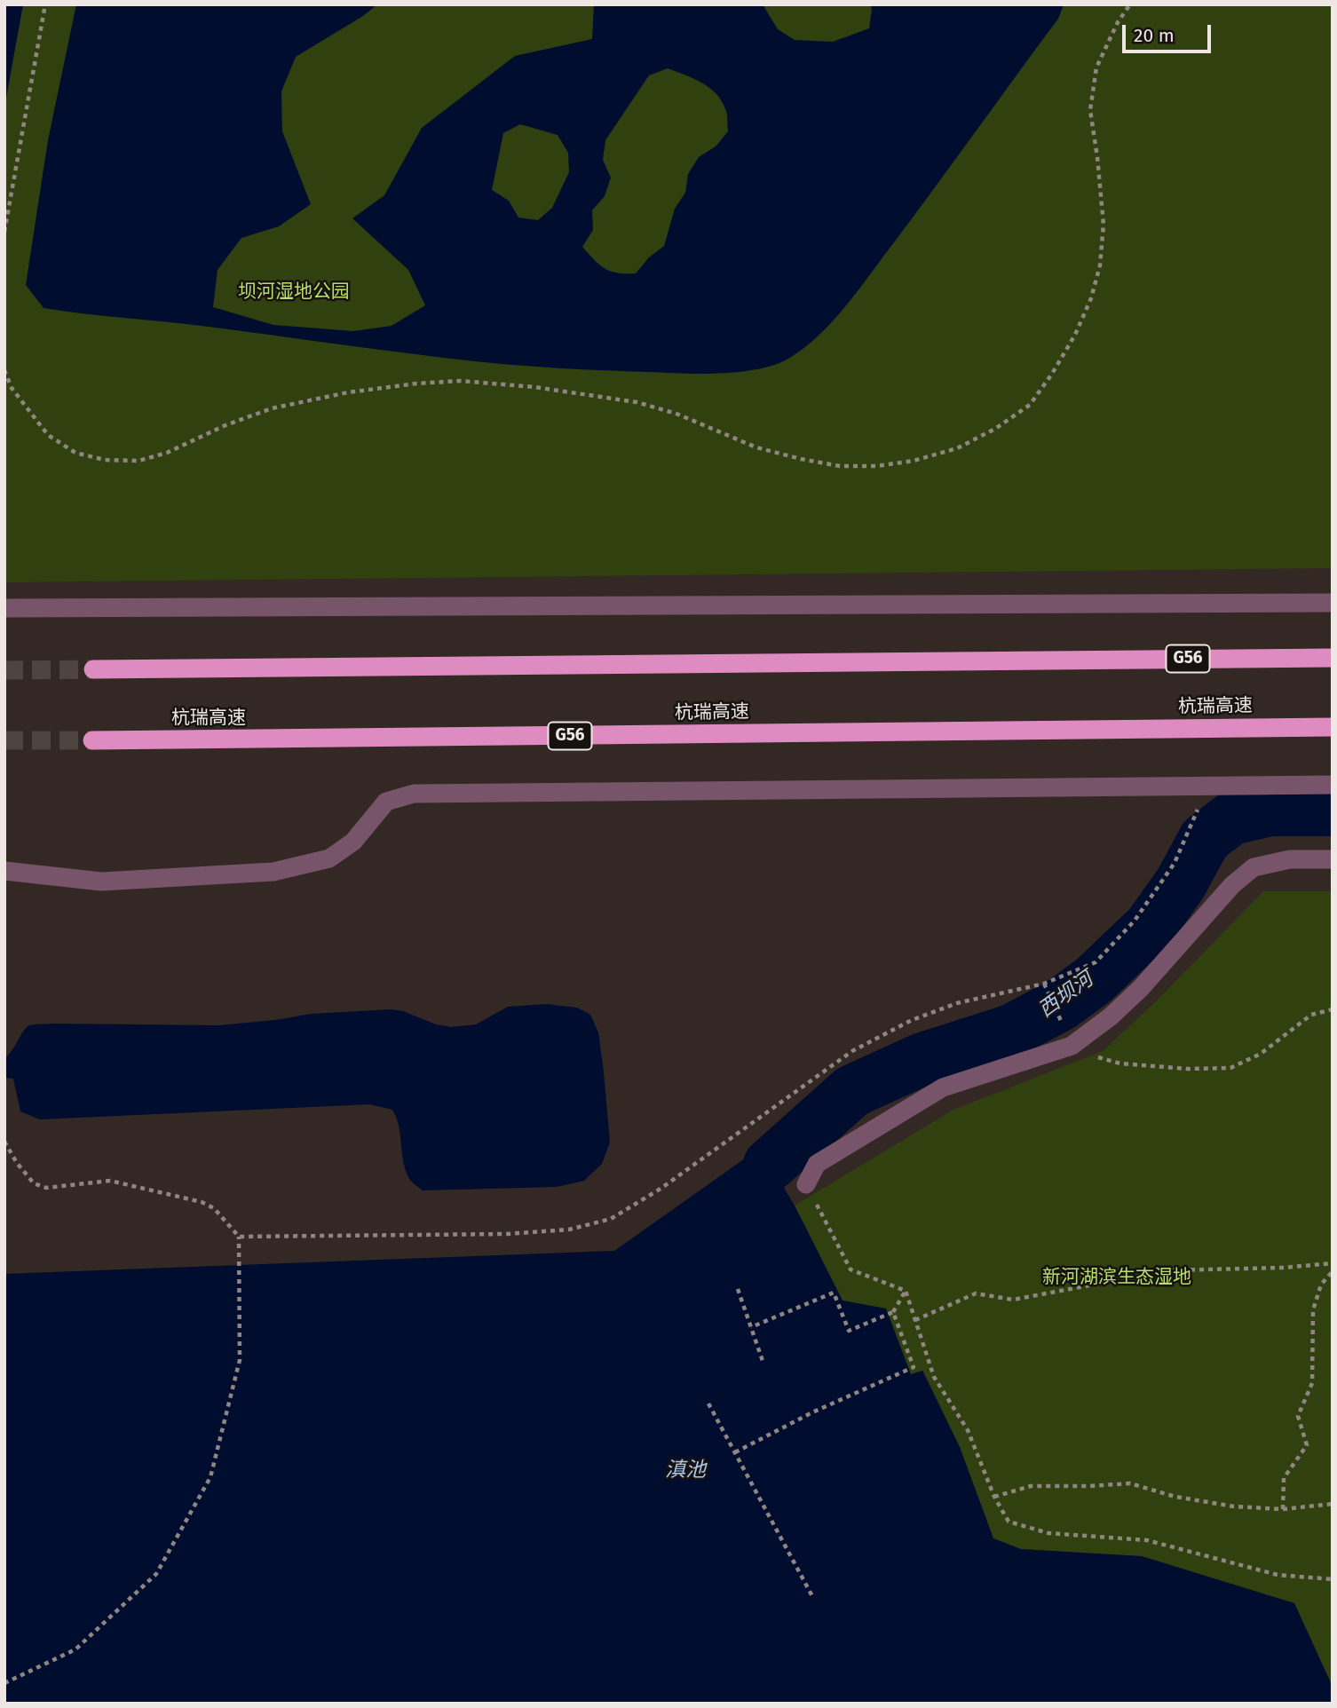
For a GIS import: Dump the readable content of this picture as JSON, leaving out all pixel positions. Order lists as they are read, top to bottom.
{
  "streets": {
    "highway": ["G56", "杭瑞高速"]
  },
  "water": ["西坝河", "滇池"],
  "parks": ["坝河湿地公园", "新河湖滨生态湿地"],
  "scale_bar": "20 m"
}
